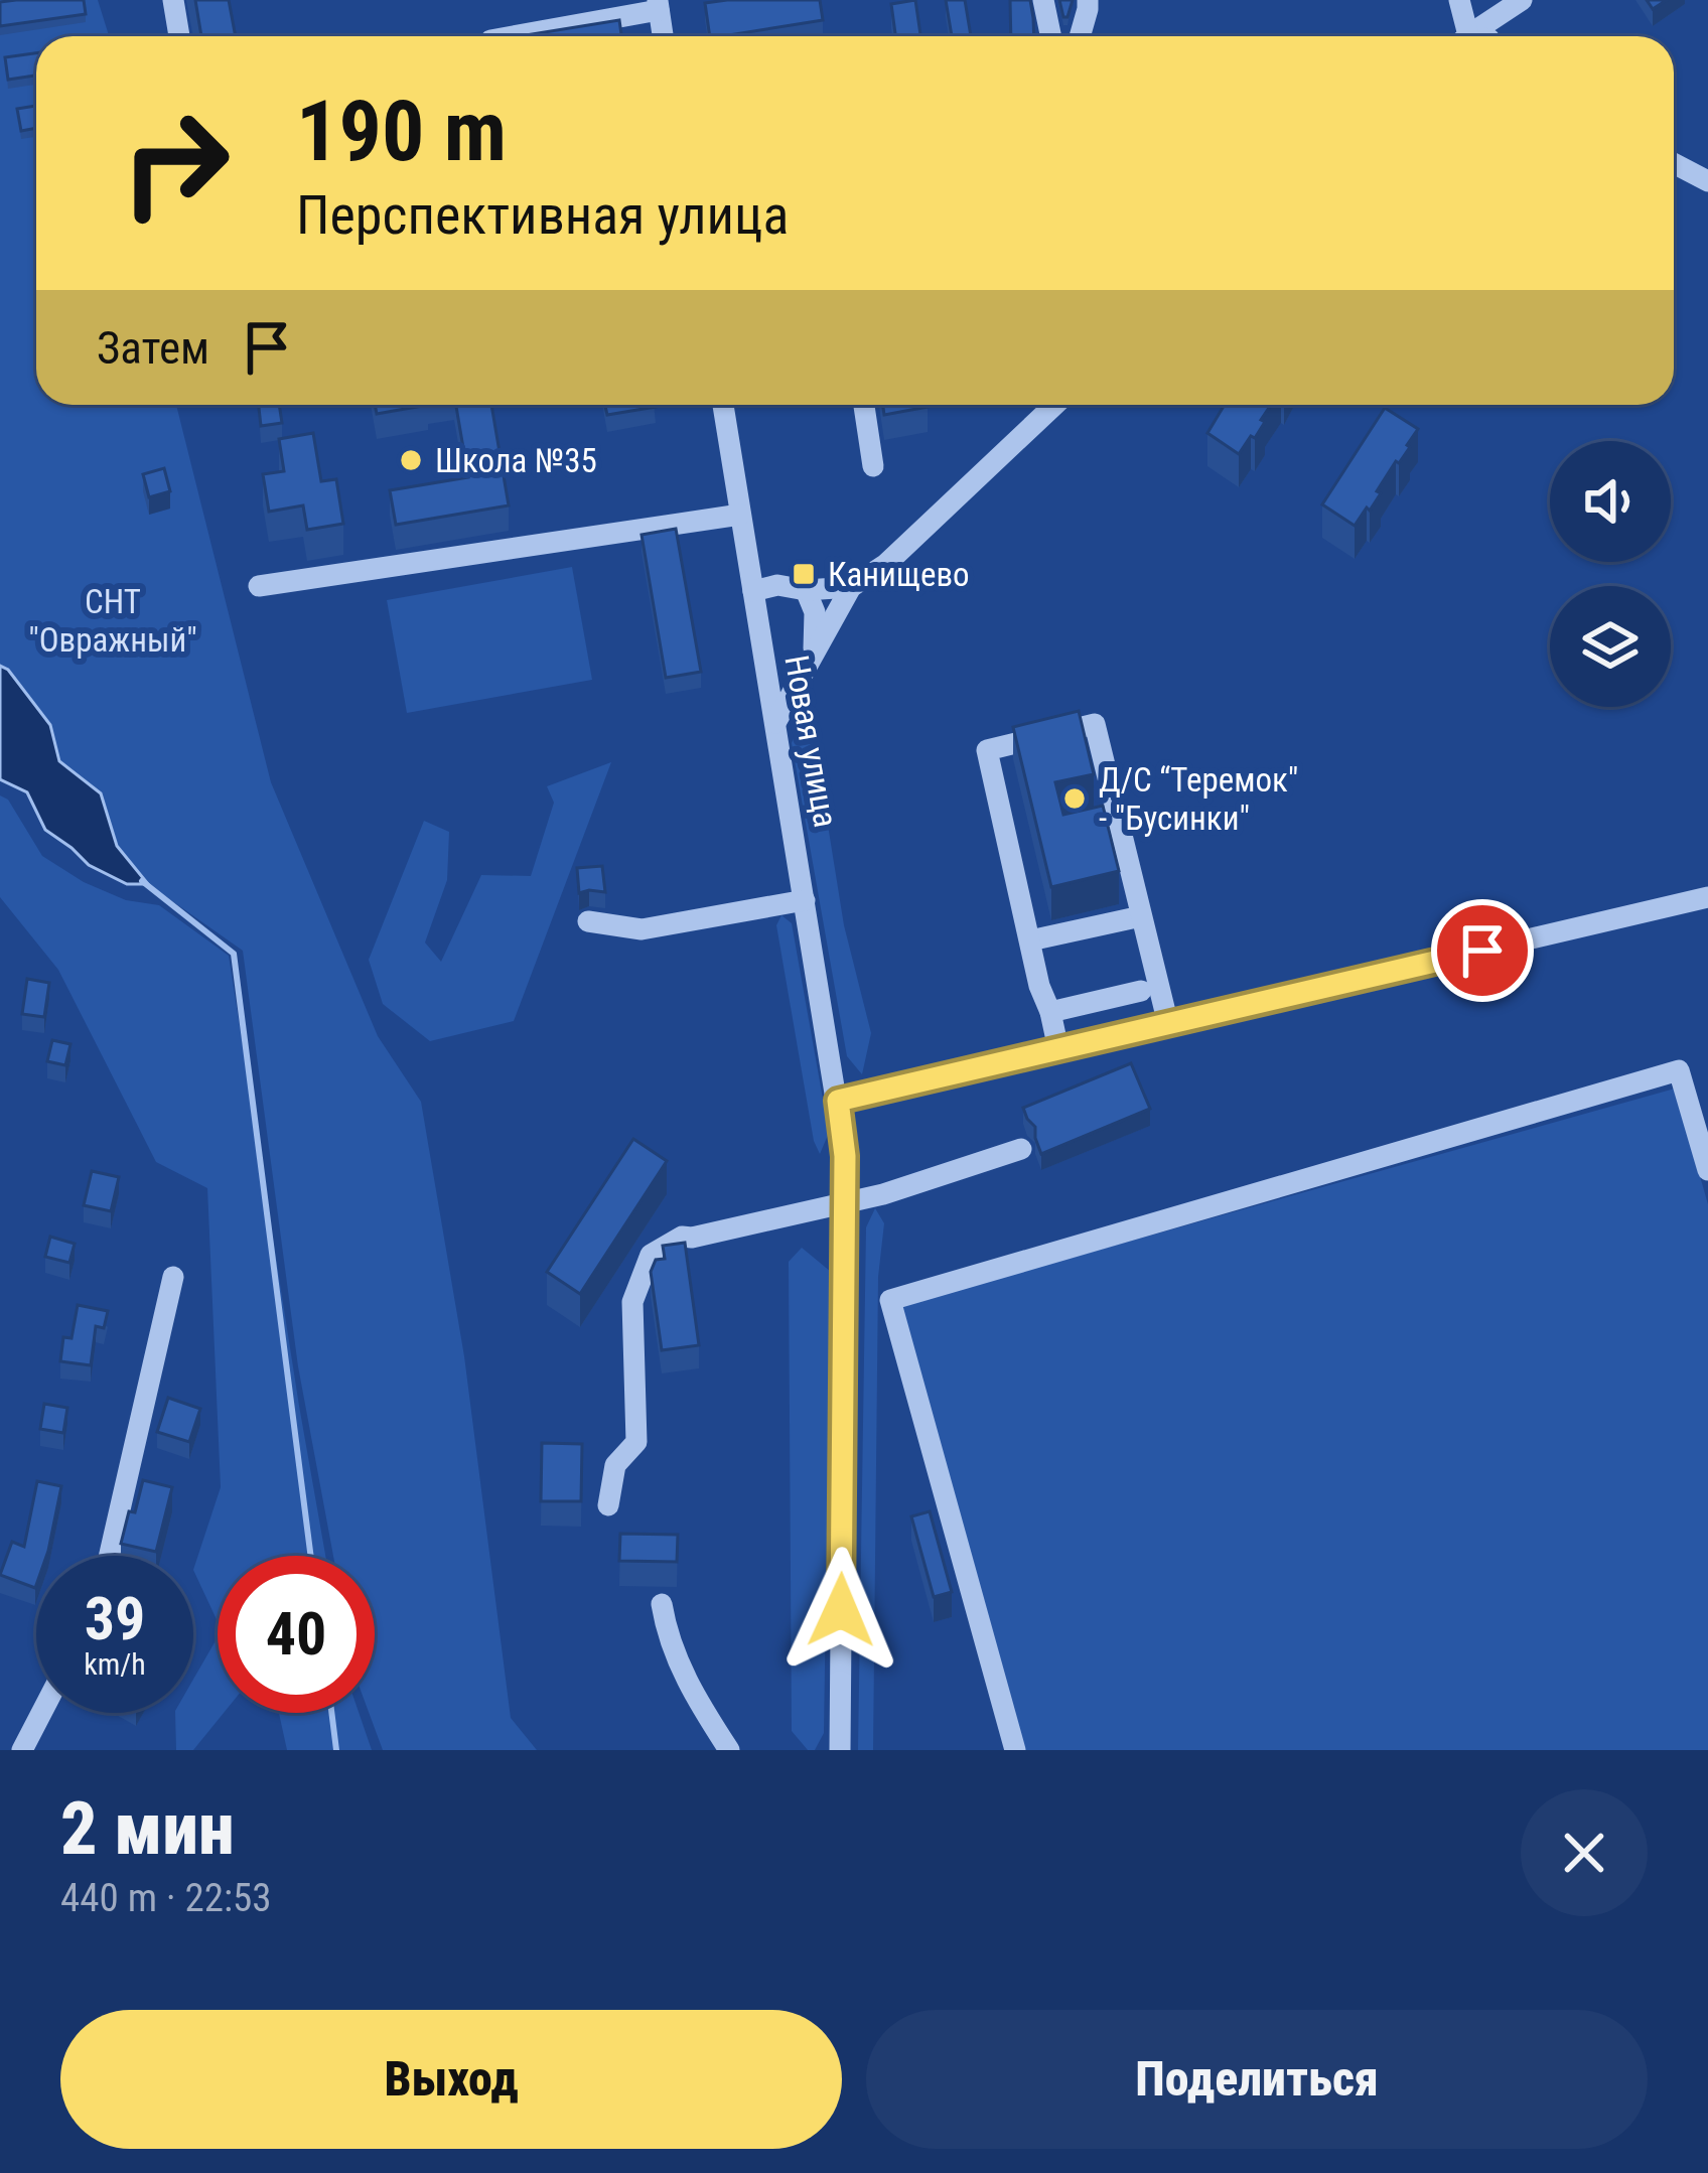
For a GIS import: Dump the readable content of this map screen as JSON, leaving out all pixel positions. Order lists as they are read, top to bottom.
{
  "streets": {
    "street": ["Новая улица"]
  },
  "parks": ["СНТ \"Овражный\""],
  "places": {
    "other": ["Школа №35", "Д/С “Теремок\" - \"Бусинки\""],
    "transit": ["Канищево"]
  },
  "page": {
    "turn": ["190 m", "Перспективная улица"],
    "then": "Затем",
    "speed": "39 km/h",
    "limit": "40",
    "heading": ["2 мин", "440 m · 22:53"],
    "buttons": ["Выход", "Поделиться"]
  }
}
